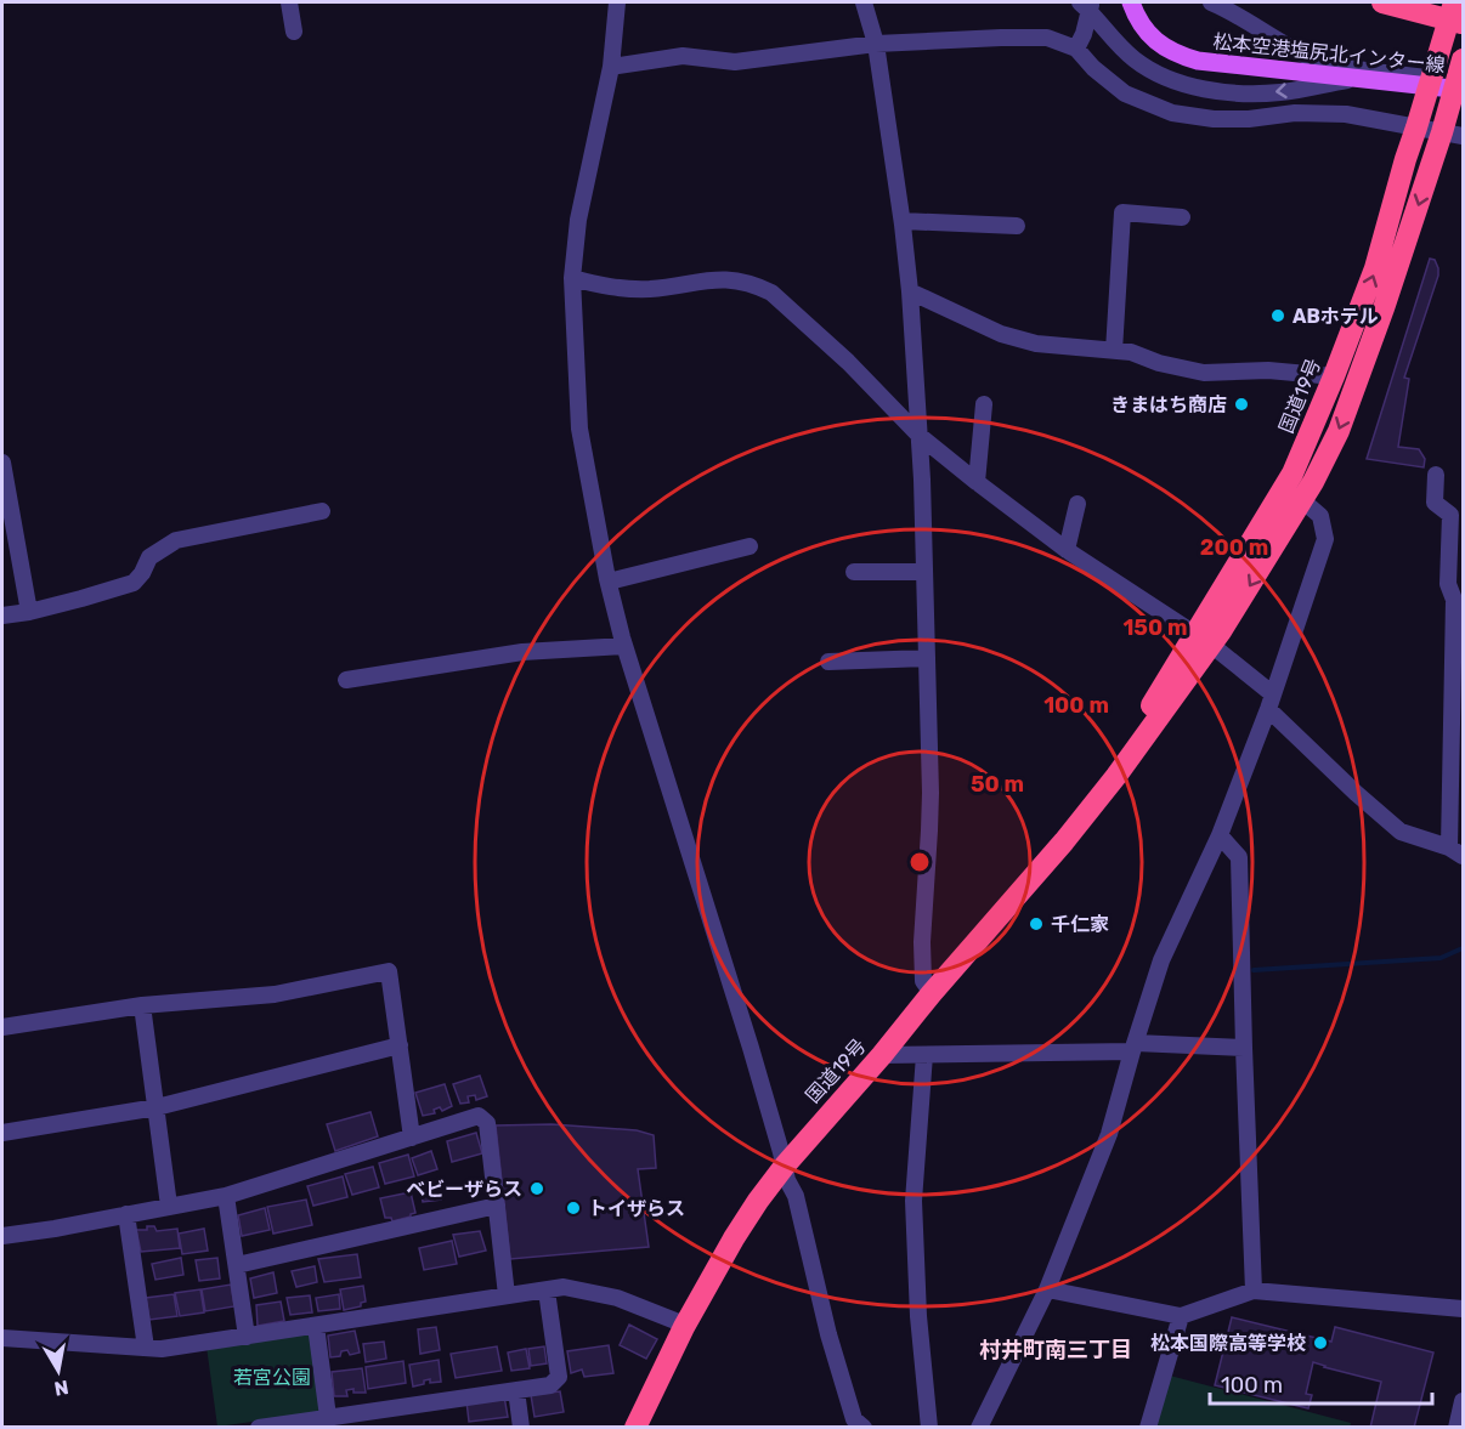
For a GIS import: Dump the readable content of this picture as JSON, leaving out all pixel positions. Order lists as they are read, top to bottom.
{
  "streets": {
    "highway": ["国道19号"],
    "main road": ["松本空港塩尻北インター線"]
  },
  "districts": ["村井町南三丁目"],
  "parks": ["若宮公園"],
  "places": [
    "ABホテル",
    "きまはち商店",
    "千仁家",
    "ベビーザらス",
    "トイザらス",
    "松本国際高等学校"
  ],
  "scale_bar": "100 m",
  "north": "bottom",
  "rings": [
    "200 m",
    "150 m",
    "100 m",
    "50 m"
  ]
}
